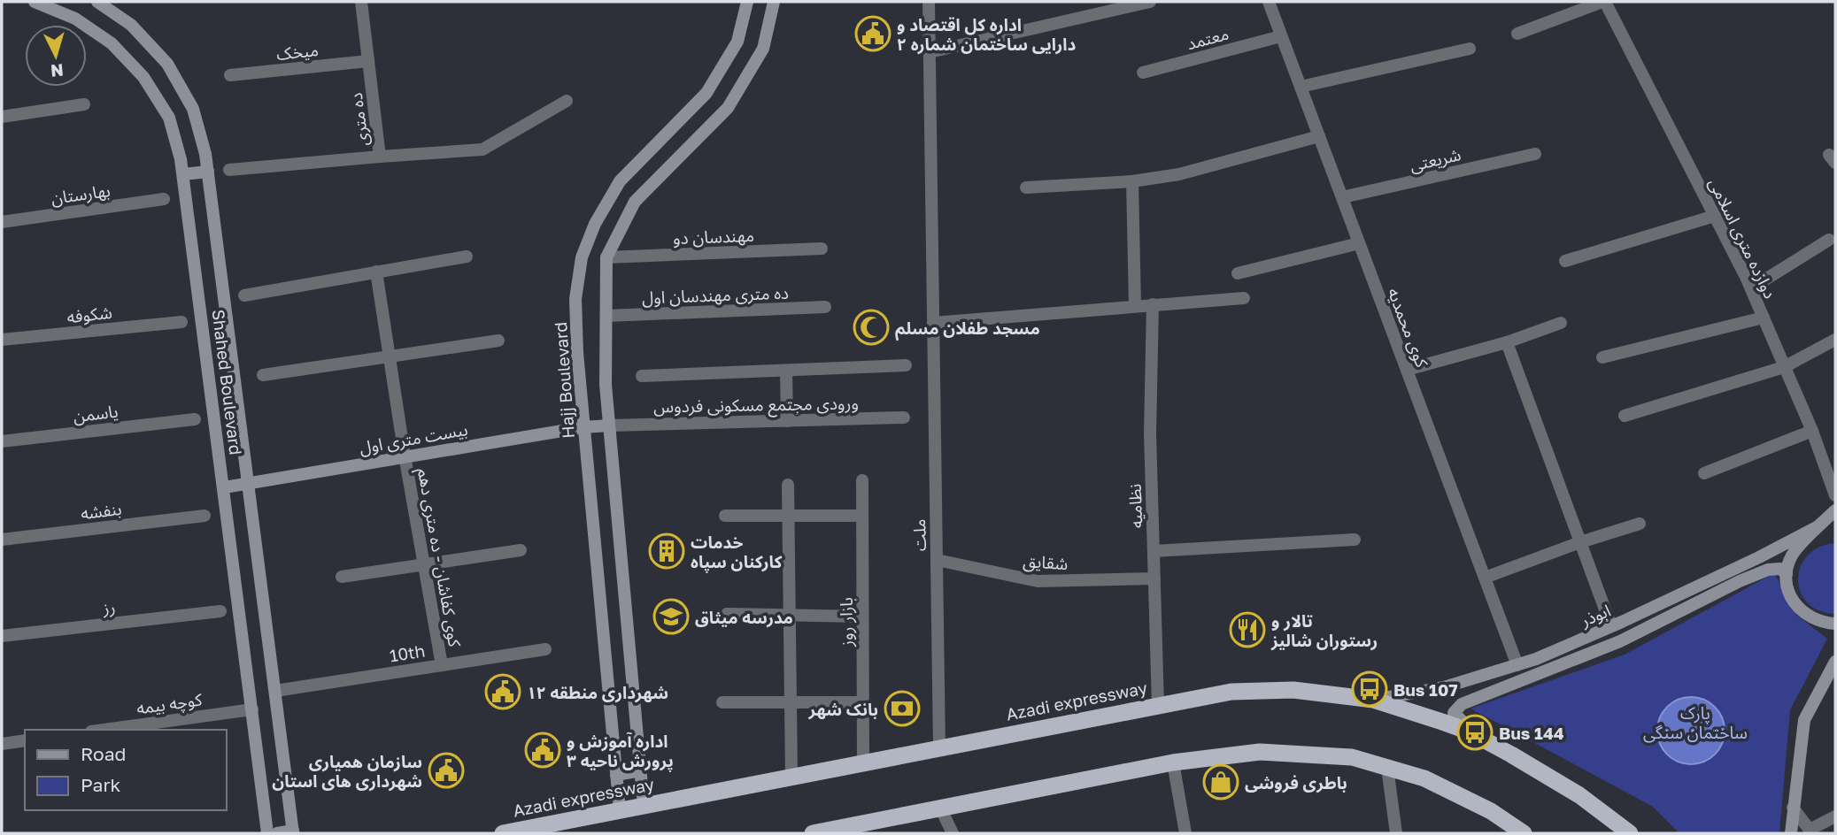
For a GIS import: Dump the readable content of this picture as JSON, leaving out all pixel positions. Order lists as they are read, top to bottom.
{
  "streets": {
    "highway": ["Azadi expressway"],
    "main road": [
      "Hajj Boulevard",
      "Shahed Boulevard",
      "بیست متری اول",
      "ابوذر"
    ],
    "street": [
      "معتمد",
      "میخک",
      "ده متری",
      "شریعتی",
      "بهارستان",
      "مهندسان دو",
      "دوازده متری اسلامی",
      "ده متری مهندسان اول",
      "شکوفه",
      "کوی محمدیه",
      "ورودی مجتمع مسکونی فردوس",
      "یاسمن",
      "نظامیه",
      "بنفشه",
      "ملت",
      "کوی کفاشان - ده متری دهم",
      "شقایق",
      "رز",
      "بازار روز",
      "10th",
      "کوچه بیمه"
    ]
  },
  "crossings": [
    ["معتمد", "کوی محمدیه"],
    ["میخک", "ده متری"],
    ["شریعتی", "کوی محمدیه"],
    ["کوی محمدیه", "ابوذر"],
    ["Hajj Boulevard", "بیست متری اول"],
    ["Hajj Boulevard", "Azadi expressway"],
    ["Shahed Boulevard", "بیست متری اول"],
    ["Shahed Boulevard", "10th"],
    ["Shahed Boulevard", "کوچه بیمه"],
    ["ورودی مجتمع مسکونی فردوس", "بیست متری اول"],
    ["بیست متری اول", "کوی کفاشان - ده متری دهم"],
    ["نظامیه", "شقایق"],
    ["نظامیه", "Azadi expressway"],
    ["ملت", "شقایق"],
    ["ملت", "Azadi expressway"],
    ["کوی کفاشان - ده متری دهم", "10th"],
    ["ابوذر", "Azadi expressway"],
    ["بازار روز", "Azadi expressway"]
  ],
  "parks": ["پارک ساختمان سنگی"],
  "places": {
    "public building": [
      "اداره کل اقتصاد و دارایی ساختمان شماره ۲",
      "شهرداری منطقه ۱۲",
      "اداره آموزش و پرورش ناحیه ۳",
      "سازمان همیاری شهرداری های استان"
    ],
    "mosque": ["مسجد طفلان مسلم"],
    "building": ["خدمات کارکنان سپاه"],
    "school or university": ["مدرسه میثاق"],
    "restaurant": ["تالار و رستوران شالیز"],
    "bus stop": ["Bus 107", "Bus 144"],
    "bank": ["بانک شهر"],
    "shop": ["باطری فروشی"]
  },
  "legend": ["Road", "Park"],
  "north": "bottom"
}
